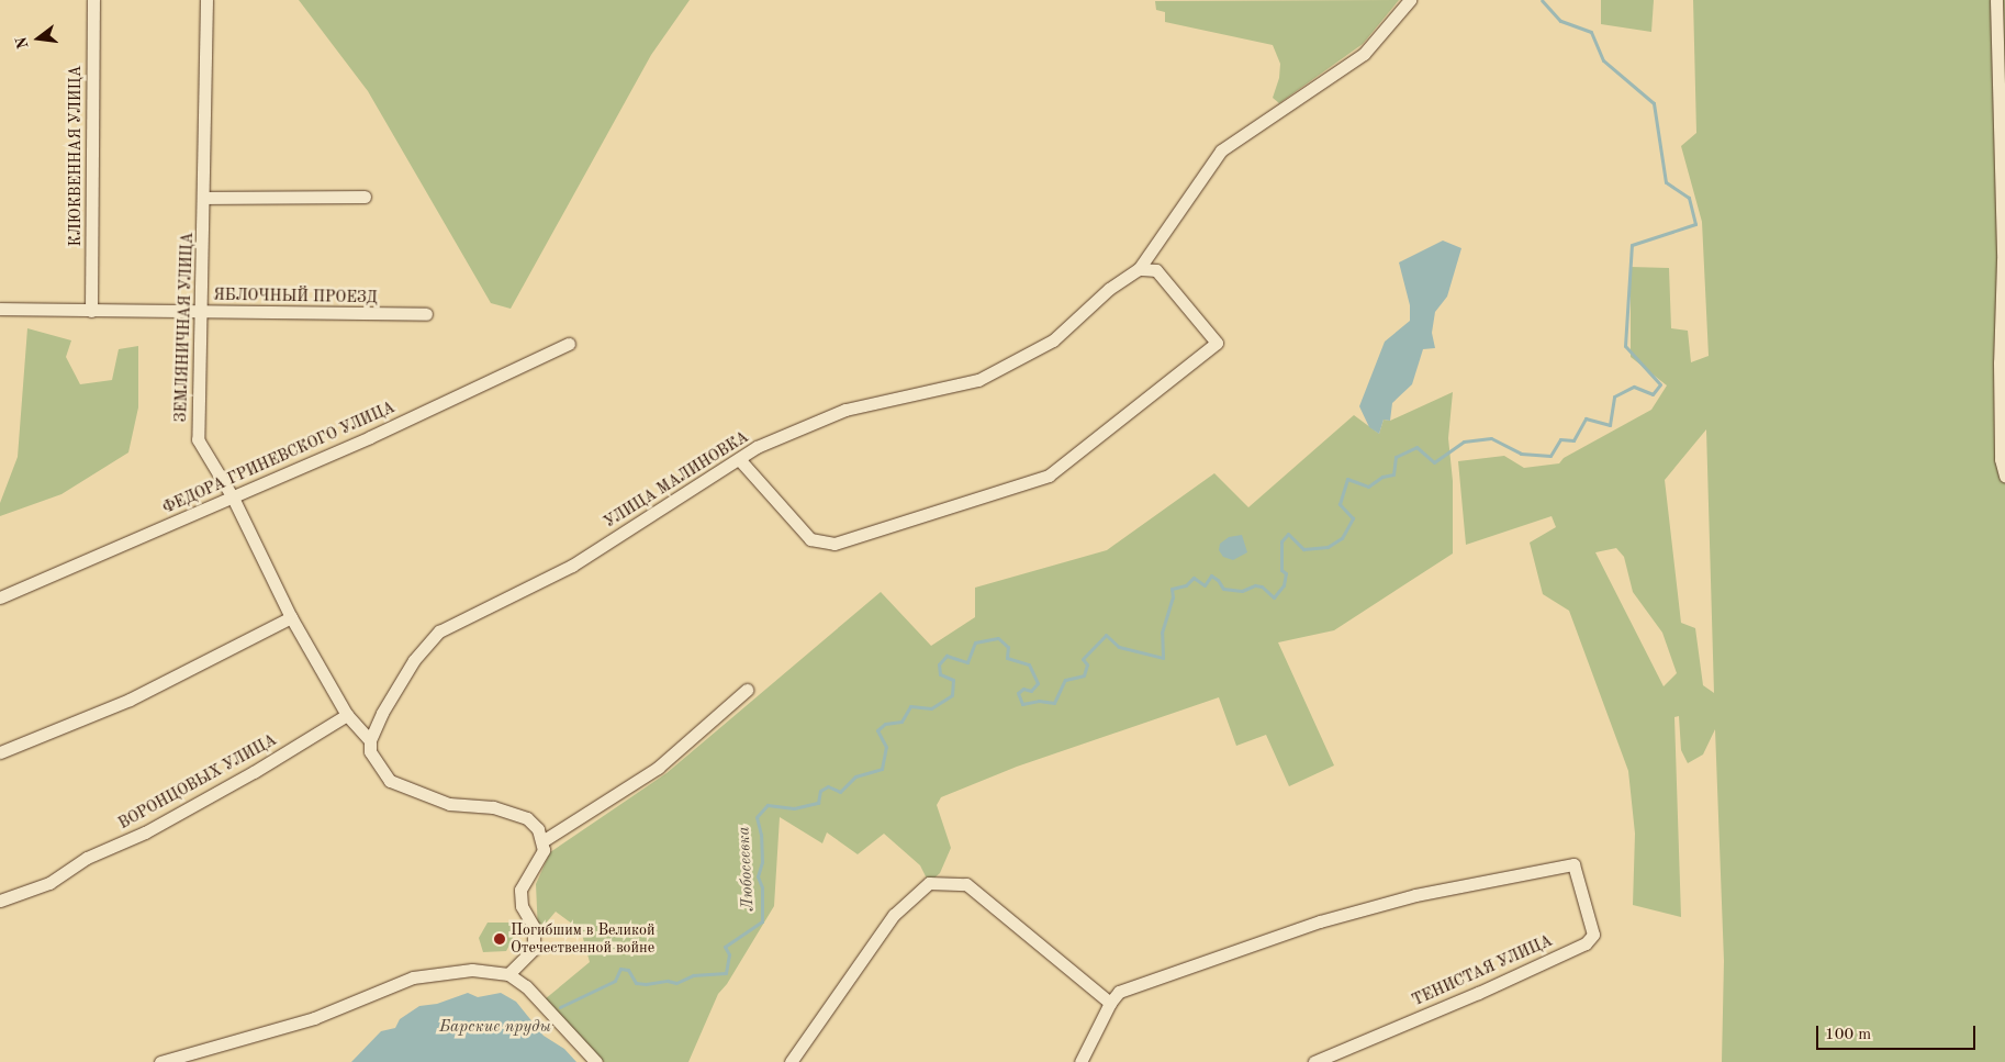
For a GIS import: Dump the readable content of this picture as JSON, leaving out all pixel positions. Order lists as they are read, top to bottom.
{
  "streets": {
    "street": [
      "КЛЮКВЕННАЯ УЛИЦА",
      "ЯБЛОЧНЫЙ ПРОЕЗД",
      "ЗЕМЛЯНИЧНАЯ УЛИЦА",
      "ФЕДОРА ГРИНЕВСКОГО УЛИЦА",
      "УЛИЦА МАЛИНОВКА",
      "ВОРОНЦОВЫХ УЛИЦА",
      "ТЕНИСТАЯ УЛИЦА"
    ]
  },
  "crossings": [
    ["КЛЮКВЕННАЯ УЛИЦА", "ЯБЛОЧНЫЙ ПРОЕЗД"],
    ["ЯБЛОЧНЫЙ ПРОЕЗД", "ЗЕМЛЯНИЧНАЯ УЛИЦА"],
    ["ЗЕМЛЯНИЧНАЯ УЛИЦА", "ФЕДОРА ГРИНЕВСКОГО УЛИЦА"],
    ["ЗЕМЛЯНИЧНАЯ УЛИЦА", "ВОРОНЦОВЫХ УЛИЦА"]
  ],
  "water": ["Любосеевка", "Барские пруды"],
  "places": ["Погибшим в Великой Отечественной войне"],
  "scale_bar": "100 m",
  "north": "left"
}
